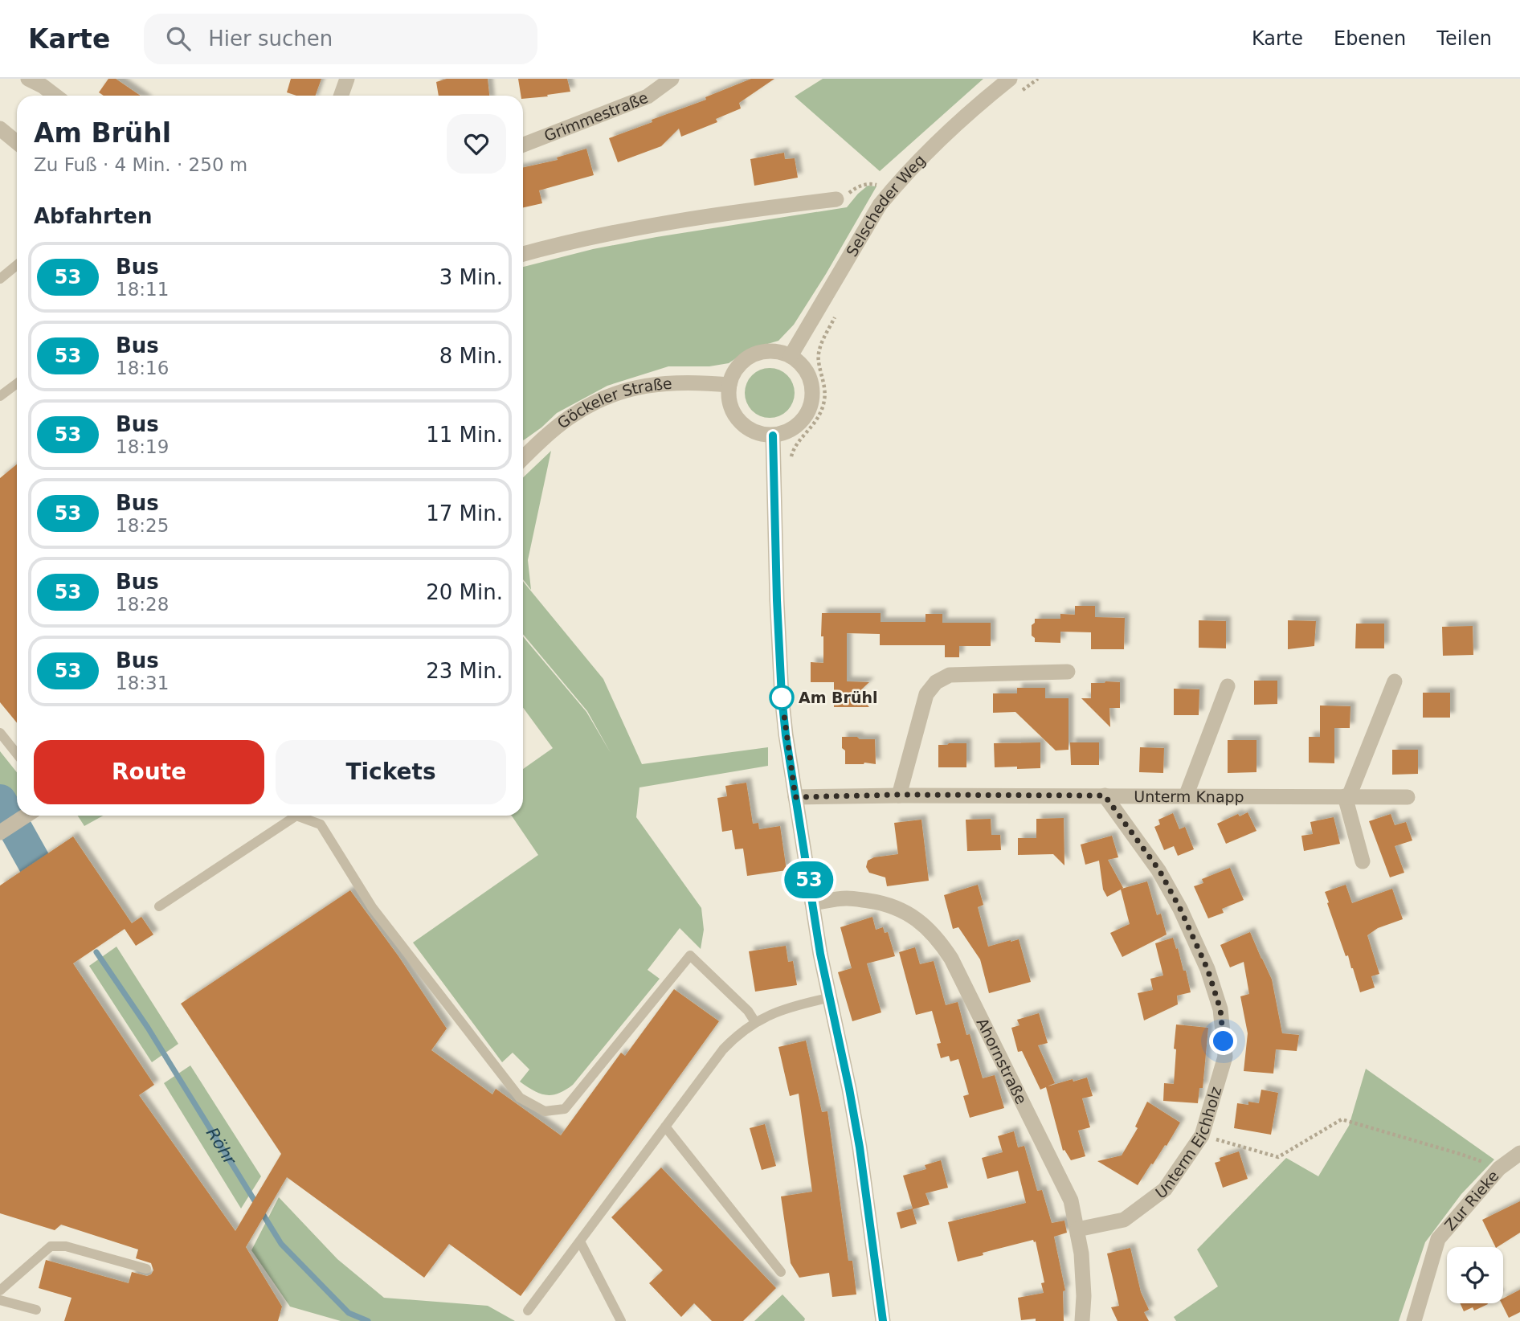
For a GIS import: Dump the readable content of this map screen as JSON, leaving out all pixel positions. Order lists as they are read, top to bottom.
{
  "streets": {
    "street": [
      "Grimmestraße",
      "Selscheder Weg",
      "Göckeler Straße",
      "Unterm Knapp",
      "Ahornstraße",
      "Unterm Eichholz",
      "Zur Rieke"
    ]
  },
  "crossings": [
    ["Selscheder Weg", "Göckeler Straße"],
    ["Unterm Knapp", "Unterm Eichholz"],
    ["Ahornstraße", "Unterm Eichholz"]
  ],
  "water": ["Röhr"],
  "places": ["Am Brühl"],
  "lines": ["bus line 53"],
  "page": {
    "header": "Karte",
    "search": "Hier suchen",
    "nav": ["Karte", "Ebenen", "Teilen"],
    "on_map": "53",
    "heading": [
      ["Am Brühl", "Zu Fuß · 4 Min. · 250 m"],
      "Abfahrten"
    ],
    "list": [
      {
        "mark": "53",
        "name": "Bus",
        "note": "18:11",
        "value": "3 Min."
      },
      {
        "mark": "53",
        "name": "Bus",
        "note": "18:16",
        "value": "8 Min."
      },
      {
        "mark": "53",
        "name": "Bus",
        "note": "18:19",
        "value": "11 Min."
      },
      {
        "mark": "53",
        "name": "Bus",
        "note": "18:25",
        "value": "17 Min."
      },
      {
        "mark": "53",
        "name": "Bus",
        "note": "18:28",
        "value": "20 Min."
      },
      {
        "mark": "53",
        "name": "Bus",
        "note": "18:31",
        "value": "23 Min."
      }
    ],
    "buttons": ["Route", "Tickets"]
  }
}
